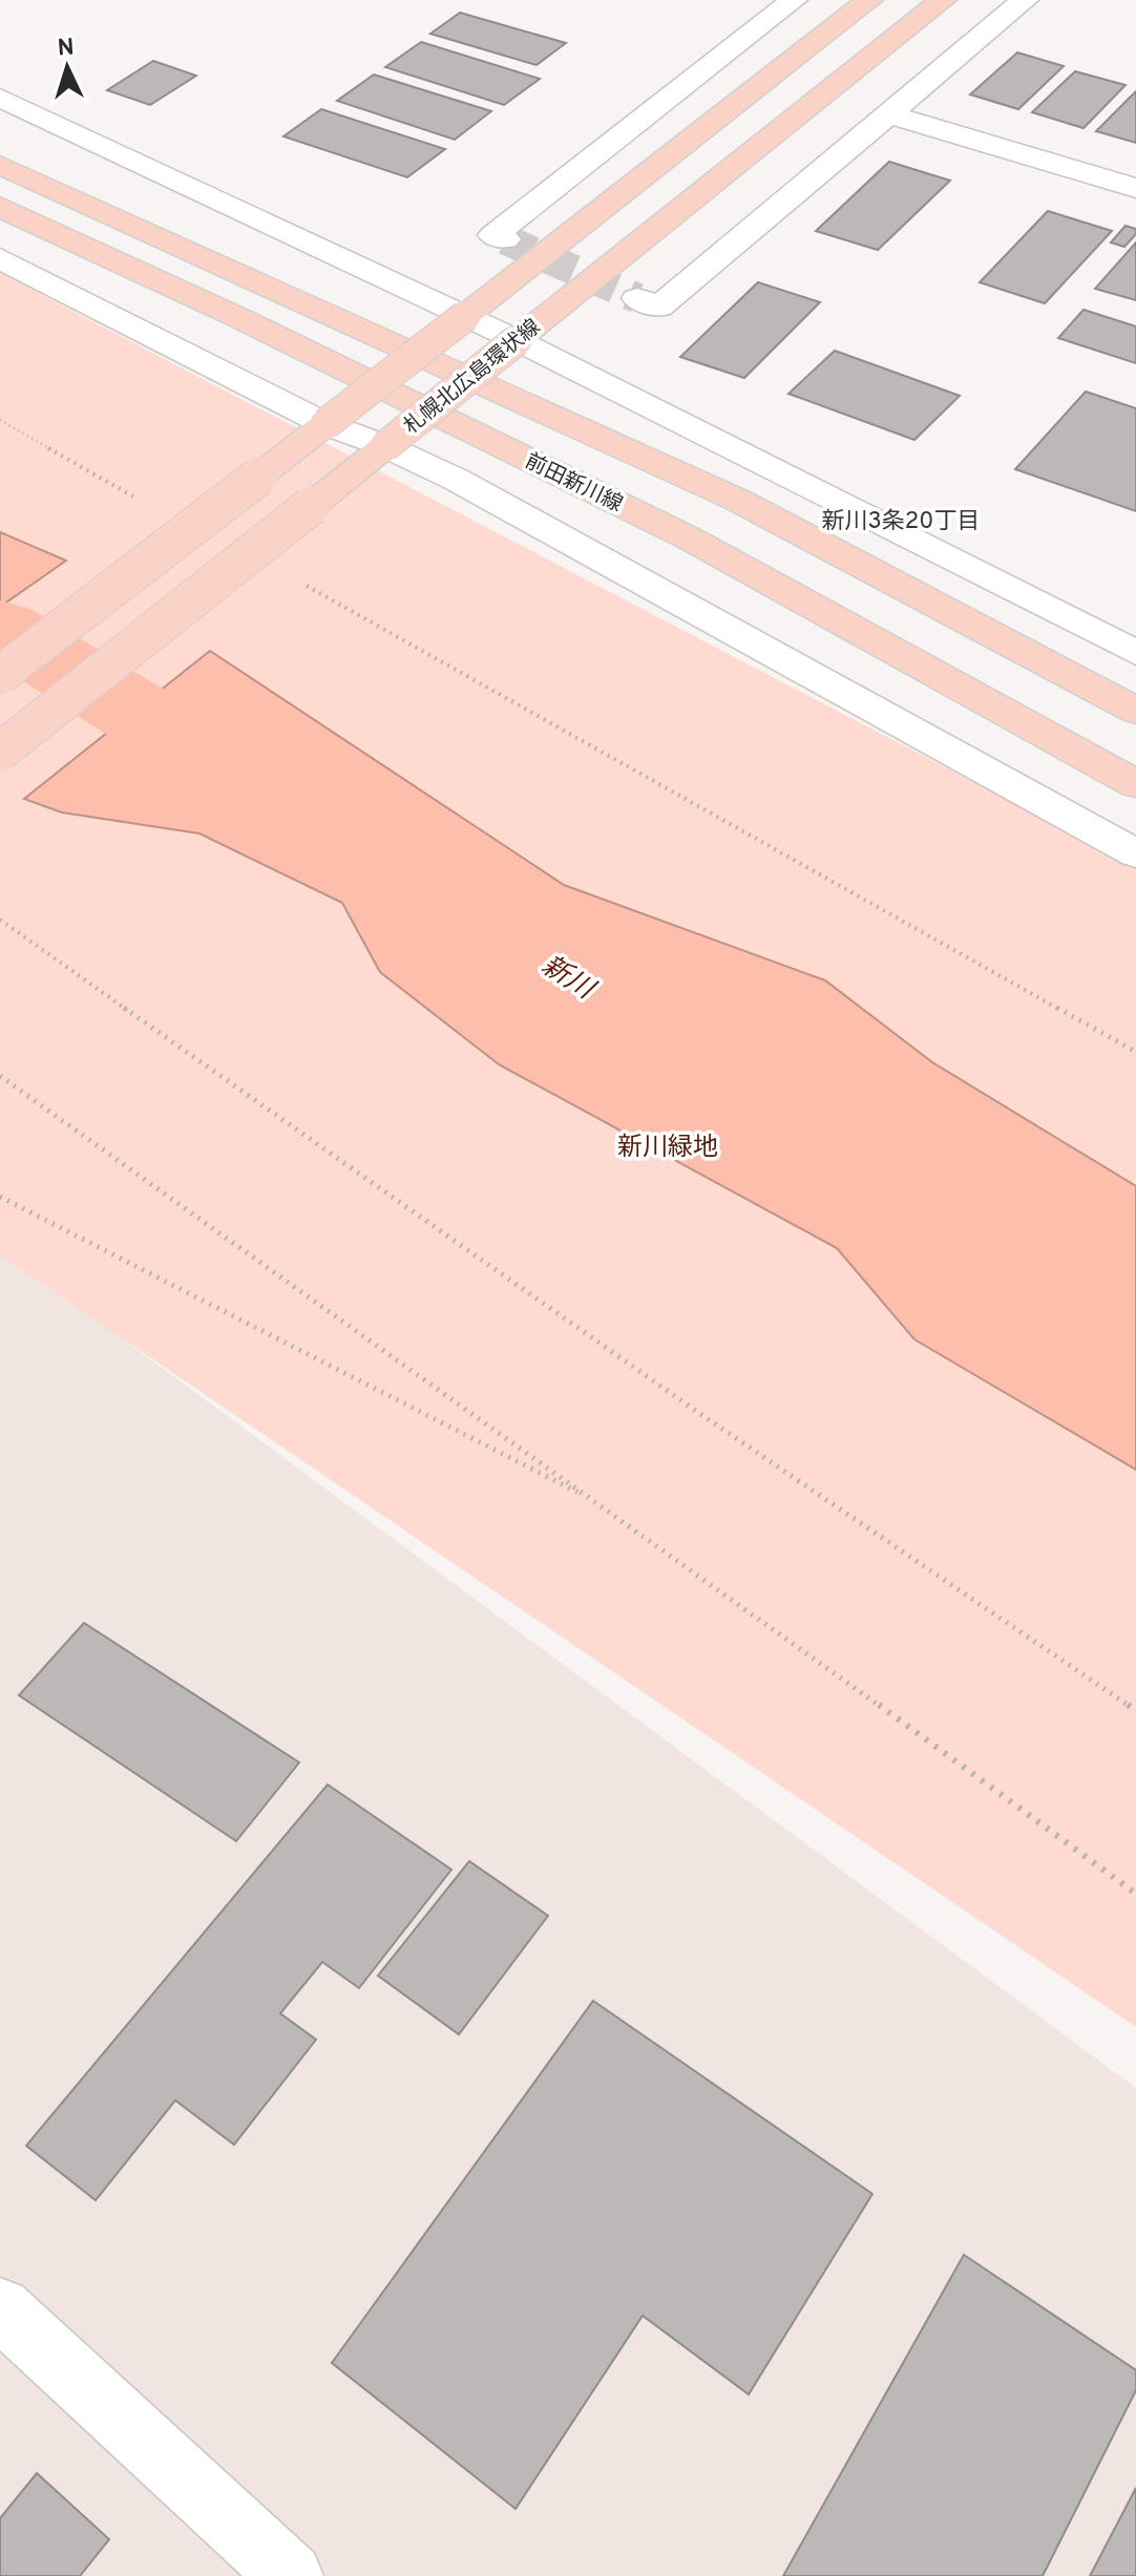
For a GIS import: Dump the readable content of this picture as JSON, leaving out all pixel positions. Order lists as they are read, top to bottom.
{
  "streets": {
    "main road": ["札幌北広島環状線", "前田新川線"]
  },
  "districts": ["新川3条20丁目"],
  "water": ["新川"],
  "parks": ["新川緑地"],
  "north": "top"
}
